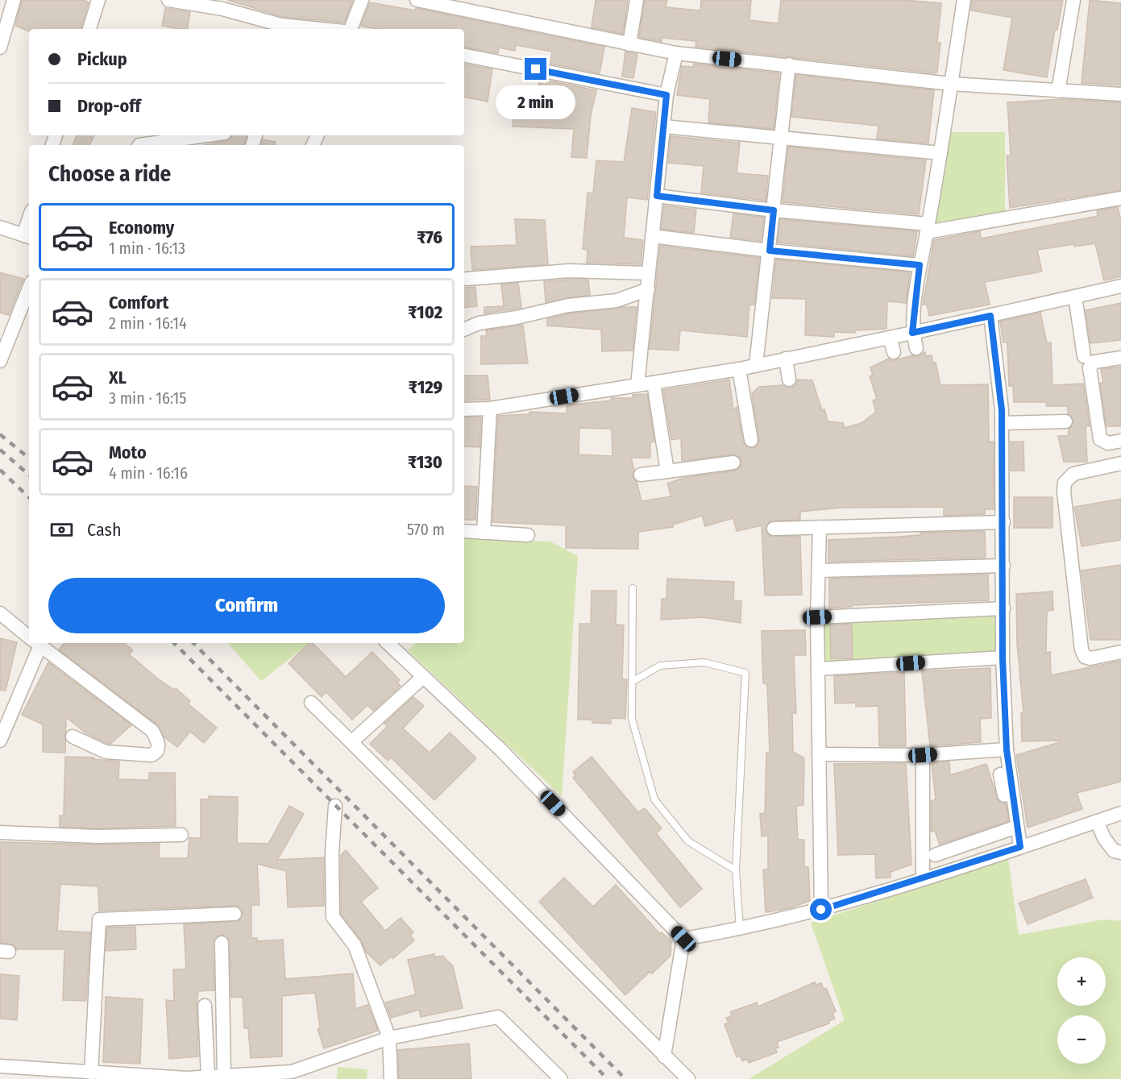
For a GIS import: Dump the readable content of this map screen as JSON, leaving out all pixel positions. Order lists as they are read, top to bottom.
{
  "page": {
    "banner": ["Pickup", "Drop-off"],
    "bubble": "2 min",
    "heading": "Choose a ride",
    "list": [
      {
        "name": "Economy",
        "note": "1 min · 16:13",
        "value": "₹76"
      },
      {
        "name": "Comfort",
        "note": "2 min · 16:14",
        "value": "₹102"
      },
      {
        "name": "XL",
        "note": "3 min · 16:15",
        "value": "₹129"
      },
      {
        "name": "Moto",
        "note": "4 min · 16:16",
        "value": "₹130"
      }
    ],
    "pay": ["Cash", "570 m"],
    "buttons": "Confirm",
    "map_buttons": ["+", "−"]
  }
}
